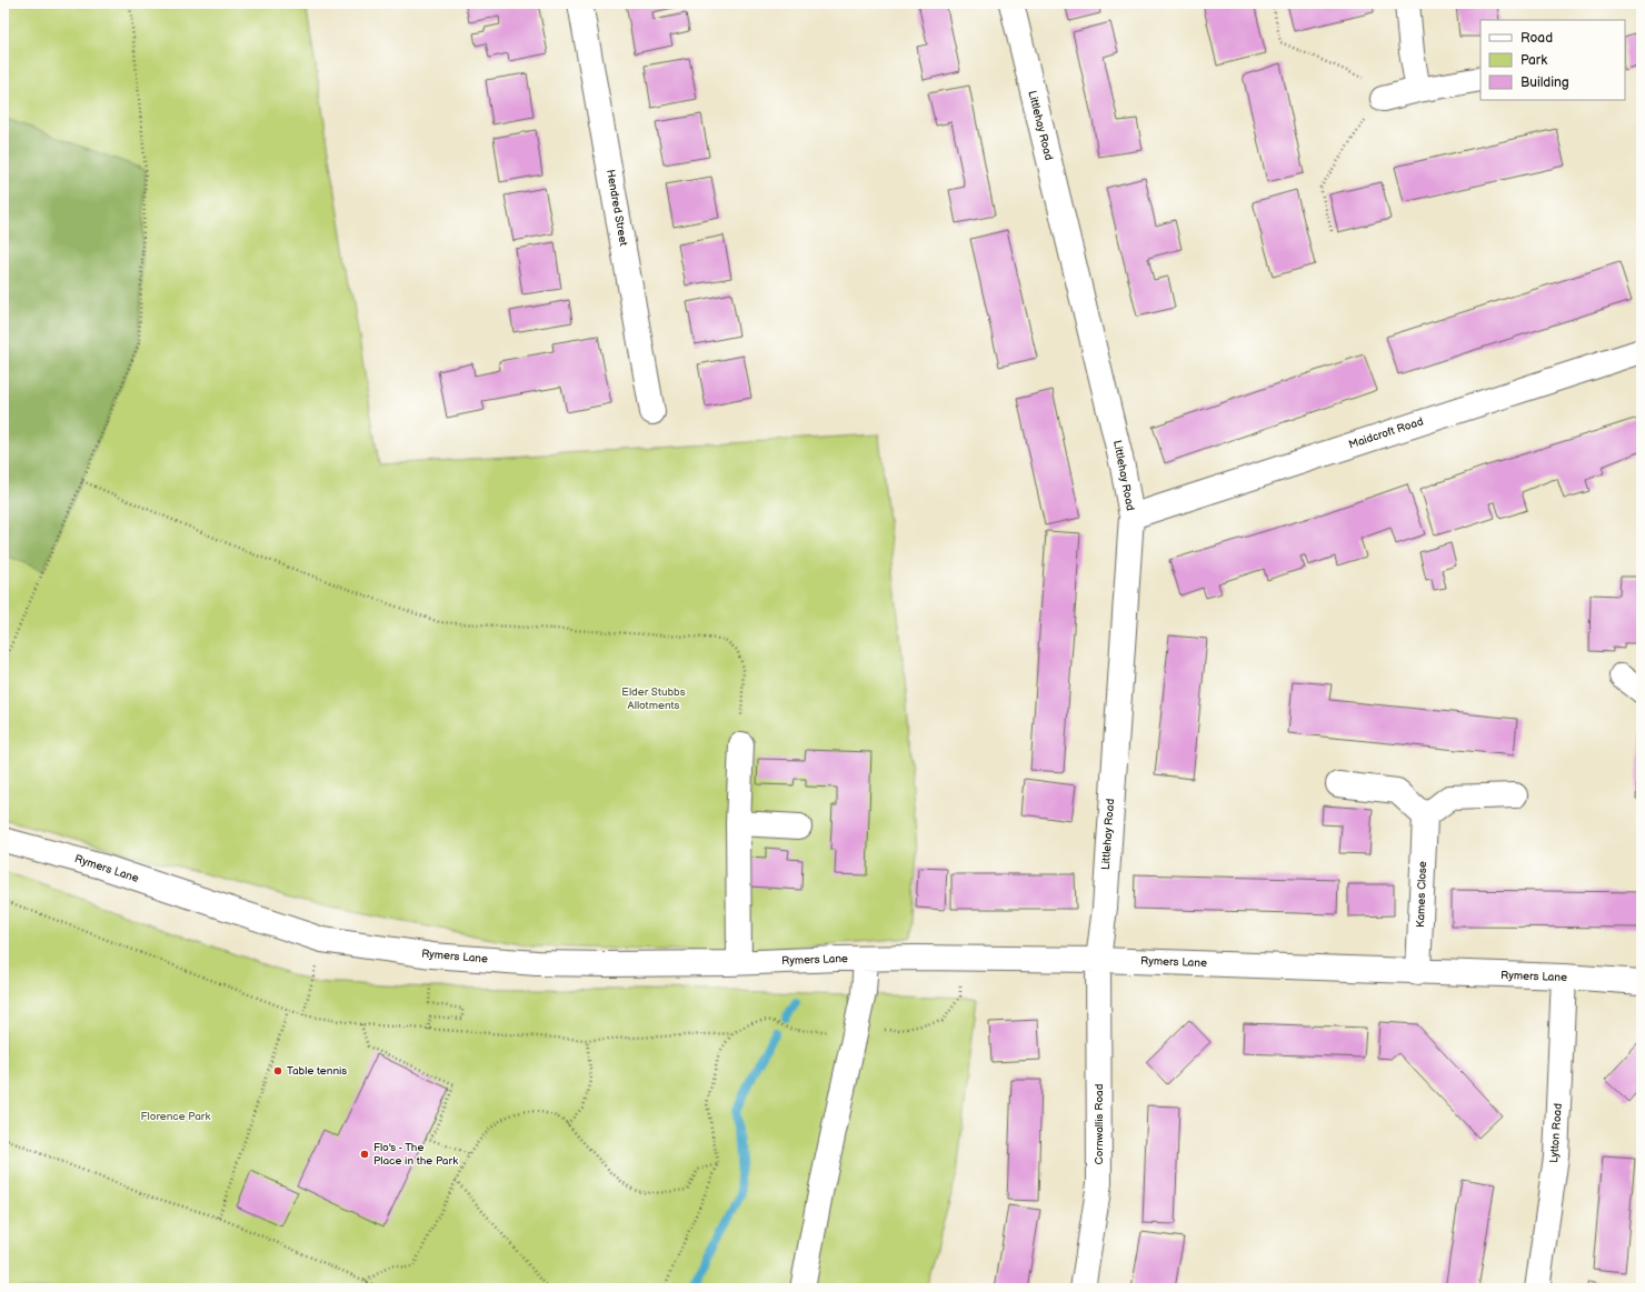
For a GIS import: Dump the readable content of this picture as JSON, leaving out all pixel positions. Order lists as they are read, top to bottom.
{
  "streets": {
    "street": [
      "Littlehay Road",
      "Hendred Street",
      "Maidcroft Road",
      "Rymers Lane",
      "Kames Close",
      "Cornwallis Road",
      "Lytton Road"
    ]
  },
  "crossings": [
    ["Littlehay Road", "Maidcroft Road"],
    ["Littlehay Road", "Rymers Lane"],
    ["Littlehay Road", "Cornwallis Road"],
    ["Rymers Lane", "Kames Close"],
    ["Rymers Lane", "Cornwallis Road"],
    ["Rymers Lane", "Lytton Road"]
  ],
  "parks": ["Elder Stubbs Allotments", "Florence Park"],
  "places": ["Table tennis", "Flo's - The Place in the Park"],
  "legend": ["Road", "Park", "Building"]
}
